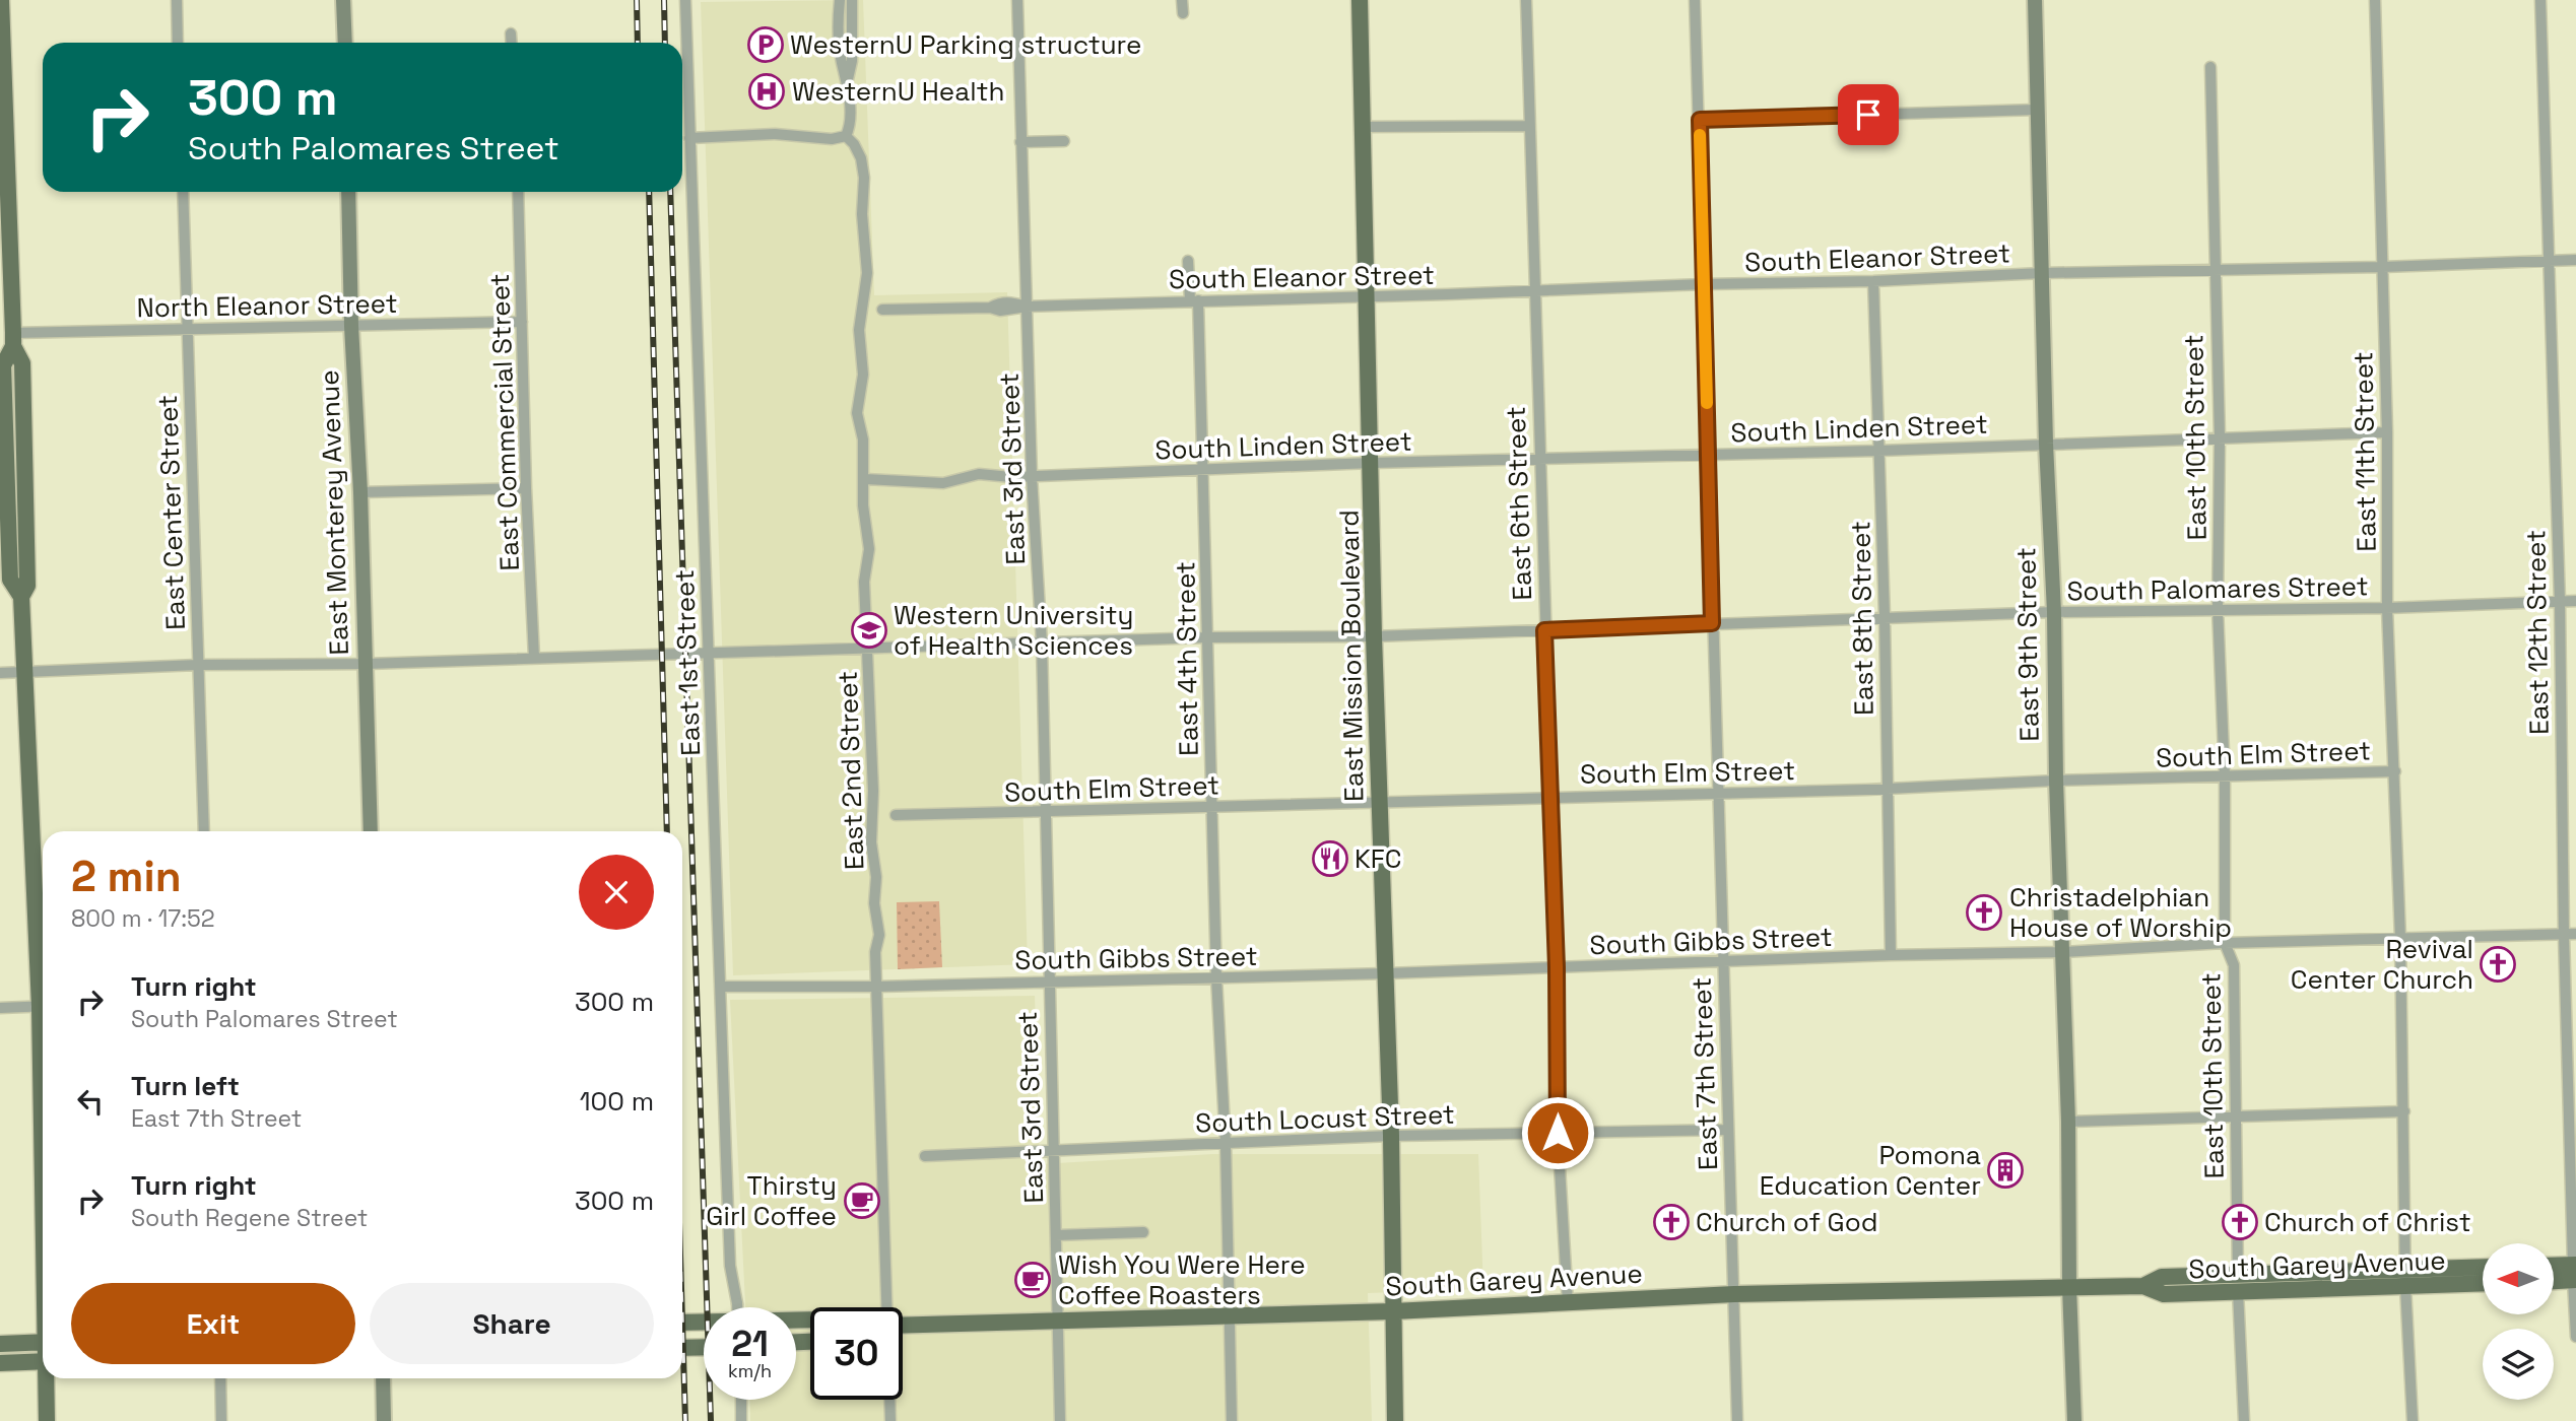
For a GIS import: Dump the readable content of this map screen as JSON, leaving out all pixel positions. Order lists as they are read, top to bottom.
{
  "streets": {
    "main road": ["East Mission Boulevard", "South Garey Avenue"],
    "street": [
      "South Eleanor Street",
      "North Eleanor Street",
      "East Commercial Street",
      "South Linden Street",
      "East 10th Street",
      "East 11th Street",
      "East 3rd Street",
      "East 6th Street",
      "East Center Street",
      "East Monterey Avenue",
      "South Palomares Street",
      "East 8th Street",
      "East 12th Street",
      "East 9th Street",
      "East 4th Street",
      "East 1st Street",
      "South Elm Street",
      "East 2nd Street",
      "South Gibbs Street",
      "East 7th Street",
      "South Locust Street"
    ]
  },
  "crossings": [
    ["South Eleanor Street", "East 10th Street"],
    ["South Eleanor Street", "East 11th Street"],
    ["South Eleanor Street", "East 3rd Street"],
    ["South Eleanor Street", "East 6th Street"],
    ["South Eleanor Street", "East 8th Street"],
    ["South Eleanor Street", "East 12th Street"],
    ["South Eleanor Street", "East 9th Street"],
    ["South Eleanor Street", "East Mission Boulevard"],
    ["South Eleanor Street", "East 4th Street"],
    ["South Eleanor Street", "East 7th Street"],
    ["North Eleanor Street", "East Commercial Street"],
    ["North Eleanor Street", "East Center Street"],
    ["North Eleanor Street", "East Monterey Avenue"],
    ["East Commercial Street", "South Palomares Street"],
    ["South Linden Street", "East 10th Street"],
    ["South Linden Street", "East 11th Street"],
    ["South Linden Street", "East 3rd Street"],
    ["South Linden Street", "East 6th Street"],
    ["South Linden Street", "East 8th Street"],
    ["South Linden Street", "East 9th Street"],
    ["South Linden Street", "East Mission Boulevard"],
    ["South Linden Street", "East 4th Street"],
    ["South Linden Street", "East 2nd Street"],
    ["South Linden Street", "East 7th Street"],
    ["East 10th Street", "South Palomares Street"],
    ["East 10th Street", "South Elm Street"],
    ["East 10th Street", "South Gibbs Street"],
    ["East 10th Street", "South Garey Avenue"],
    ["East 11th Street", "South Palomares Street"],
    ["East 11th Street", "South Elm Street"],
    ["East 11th Street", "South Gibbs Street"],
    ["East 11th Street", "South Garey Avenue"],
    ["East 3rd Street", "South Palomares Street"],
    ["East 3rd Street", "South Elm Street"],
    ["East 3rd Street", "South Gibbs Street"],
    ["East 3rd Street", "South Locust Street"],
    ["East 3rd Street", "South Garey Avenue"],
    ["East 6th Street", "South Palomares Street"],
    ["East 6th Street", "South Elm Street"],
    ["East 6th Street", "South Gibbs Street"],
    ["East 6th Street", "South Locust Street"],
    ["East 6th Street", "South Garey Avenue"],
    ["East Center Street", "South Palomares Street"],
    ["East Monterey Avenue", "South Palomares Street"],
    ["South Palomares Street", "East 8th Street"],
    ["South Palomares Street", "East 12th Street"],
    ["South Palomares Street", "East 9th Street"],
    ["South Palomares Street", "East Mission Boulevard"],
    ["South Palomares Street", "East 4th Street"],
    ["South Palomares Street", "East 1st Street"],
    ["South Palomares Street", "East 2nd Street"],
    ["South Palomares Street", "East 7th Street"],
    ["East 8th Street", "South Elm Street"],
    ["East 8th Street", "South Gibbs Street"],
    ["East 12th Street", "South Gibbs Street"],
    ["East 9th Street", "South Elm Street"],
    ["East 9th Street", "South Gibbs Street"],
    ["East 9th Street", "South Garey Avenue"],
    ["East Mission Boulevard", "South Elm Street"],
    ["East Mission Boulevard", "South Gibbs Street"],
    ["East Mission Boulevard", "South Locust Street"],
    ["East Mission Boulevard", "South Garey Avenue"],
    ["East 4th Street", "South Elm Street"],
    ["East 4th Street", "South Gibbs Street"],
    ["East 4th Street", "South Locust Street"],
    ["East 4th Street", "South Garey Avenue"],
    ["East 1st Street", "South Gibbs Street"],
    ["South Elm Street", "East 7th Street"],
    ["East 2nd Street", "South Gibbs Street"],
    ["South Gibbs Street", "East 7th Street"],
    ["East 7th Street", "South Locust Street"],
    ["East 7th Street", "South Garey Avenue"]
  ],
  "places": {
    "parking": ["WesternU Parking structure"],
    "hospital": ["WesternU Health"],
    "school or university": ["Western University of Health Sciences"],
    "restaurant": ["KFC"],
    "church": [
      "Christadelphian House of Worship",
      "Revival Center Church",
      "Church of God",
      "Church of Christ"
    ],
    "building": ["Pomona Education Center"],
    "cafe": ["Thirsty Girl Coffee", "Wish You Were Here Coffee Roasters"]
  },
  "north": "left",
  "page": {
    "turn": ["300 m", "South Palomares Street"],
    "heading": ["2 min", "800 m · 17:52"],
    "list": [
      {
        "name": "Turn right",
        "note": "South Palomares Street",
        "value": "300 m"
      },
      {
        "name": "Turn left",
        "note": "East 7th Street",
        "value": "100 m"
      },
      {
        "name": "Turn right",
        "note": "South Regene Street",
        "value": "300 m"
      }
    ],
    "buttons": ["Exit", "Share"],
    "speed": "21 km/h",
    "limit": "30"
  }
}
